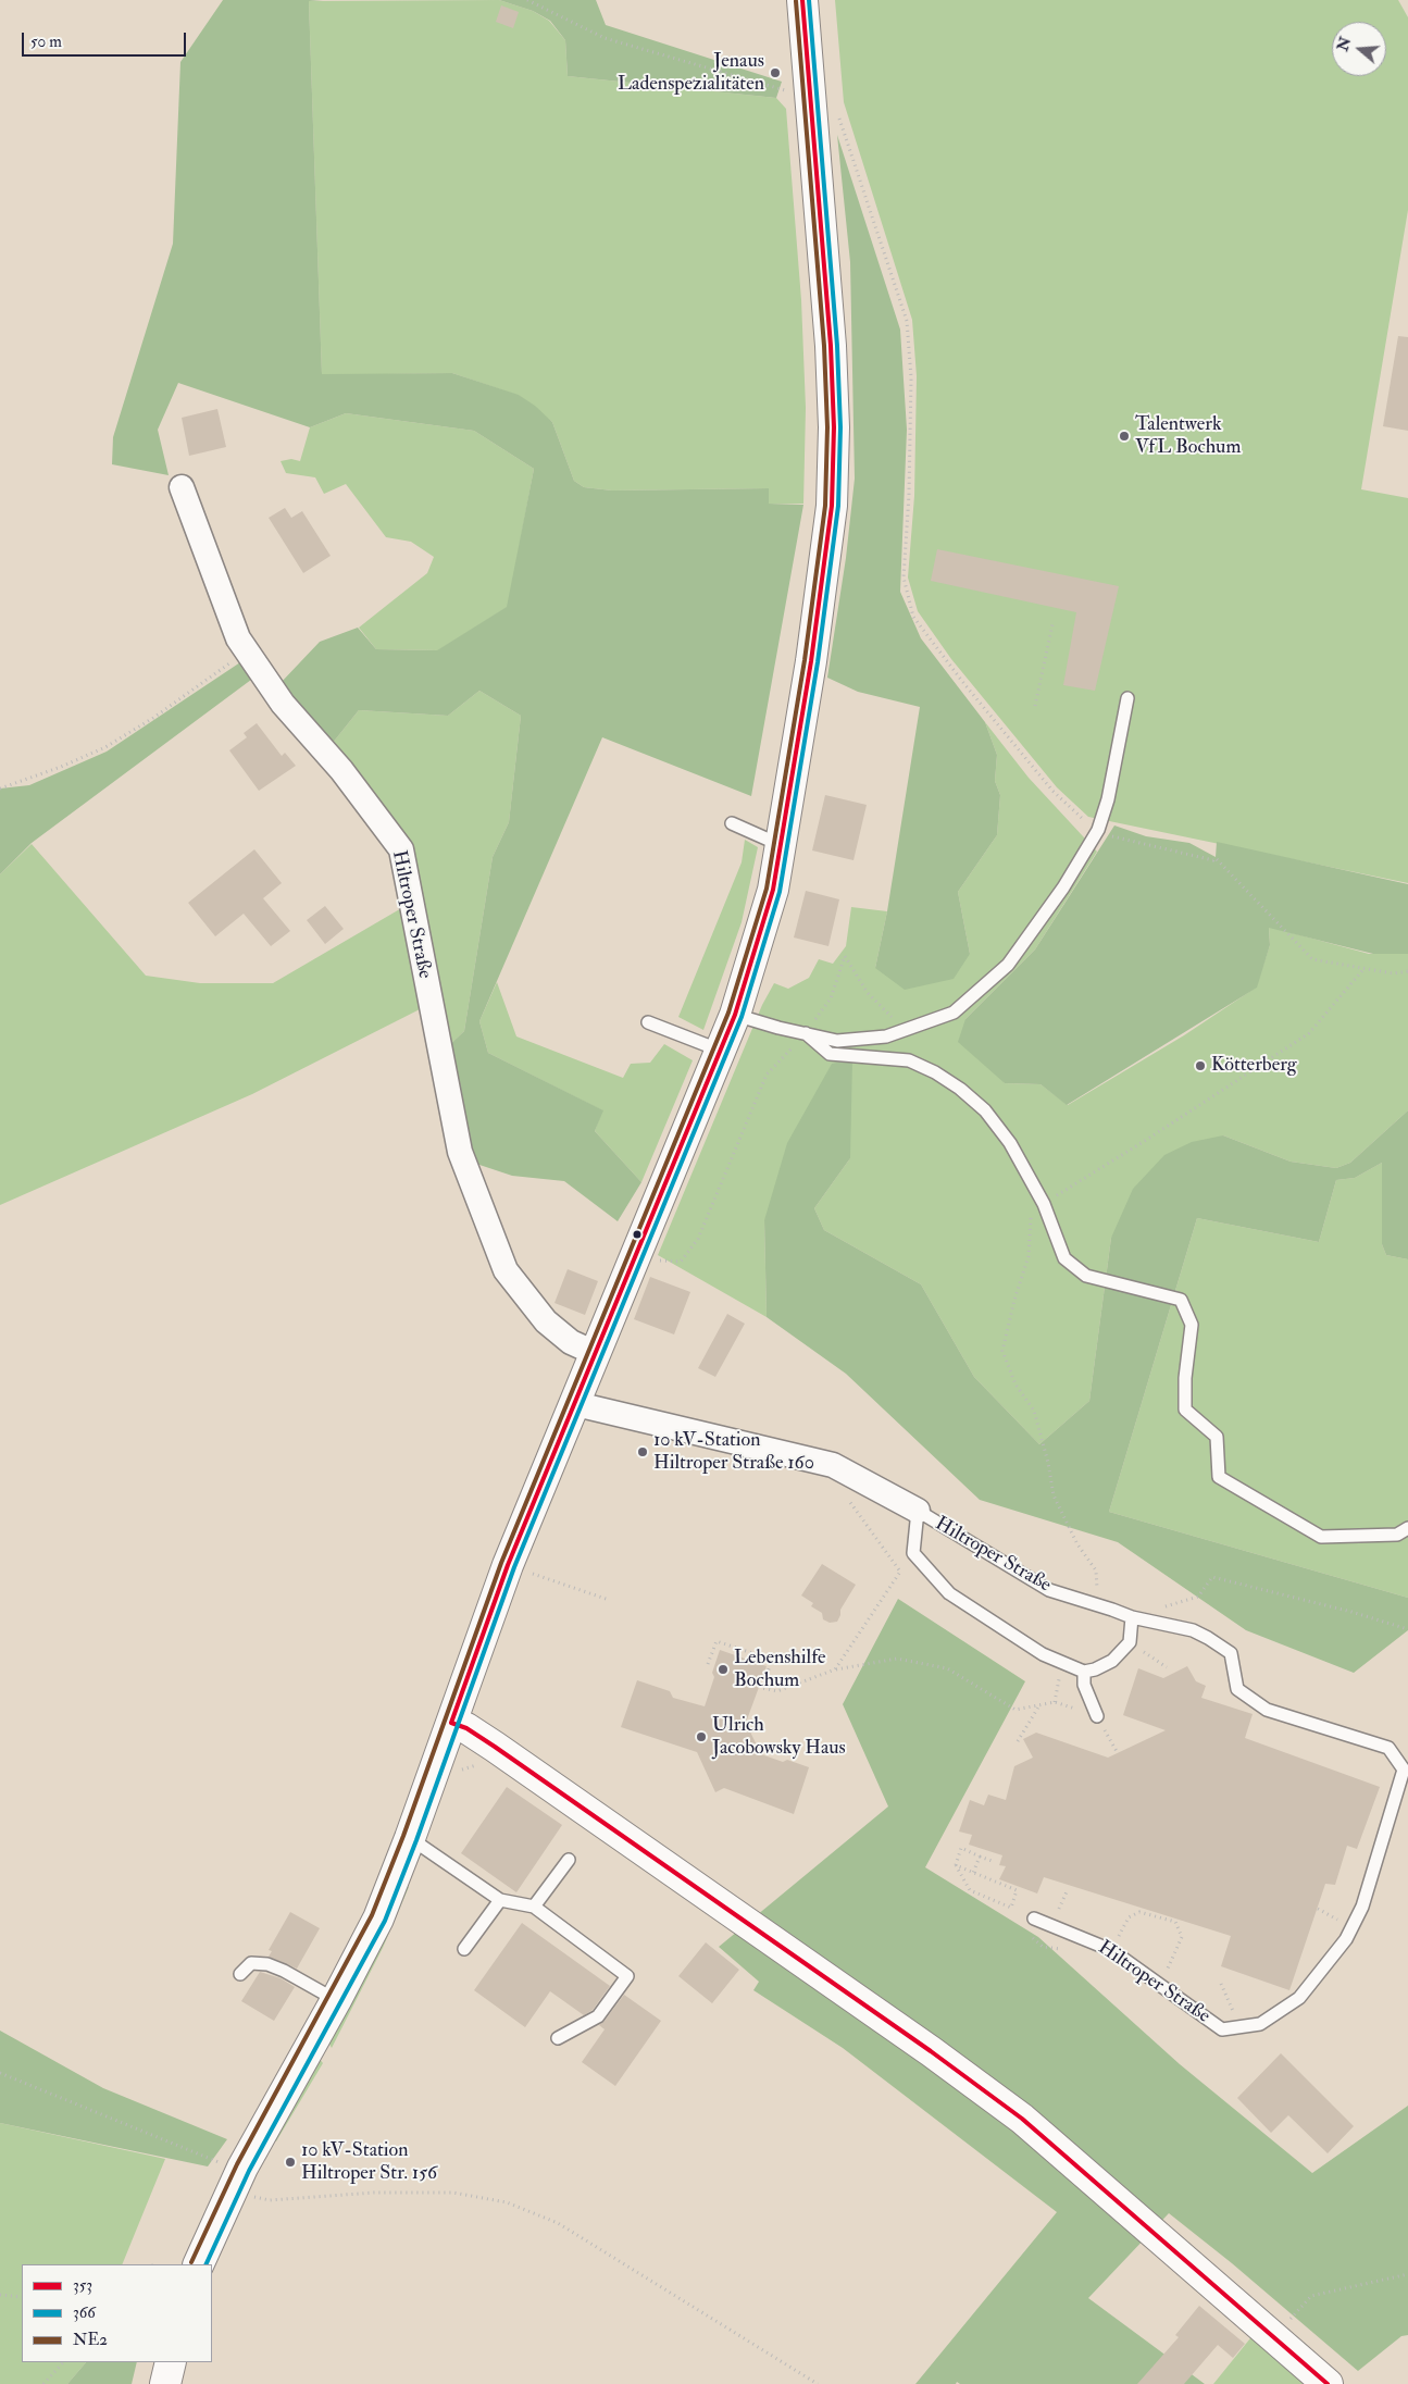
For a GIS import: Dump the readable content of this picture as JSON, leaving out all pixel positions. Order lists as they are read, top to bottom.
{
  "streets": {
    "street": ["Hiltroper Straße"]
  },
  "places": [
    "Jenaus Ladenspezialitäten",
    "Talentwerk VfL Bochum",
    "Kötterberg",
    "10 kV-Station Hiltroper Straße 160",
    "Lebenshilfe Bochum",
    "Ulrich Jacobowsky Haus",
    "10 kV-Station Hiltroper Str. 156"
  ],
  "lines": ["transit line 353", "transit line 366", "transit line NE2"],
  "legend": ["353", "366", "NE2"],
  "scale_bar": "50 m",
  "north": "left"
}
